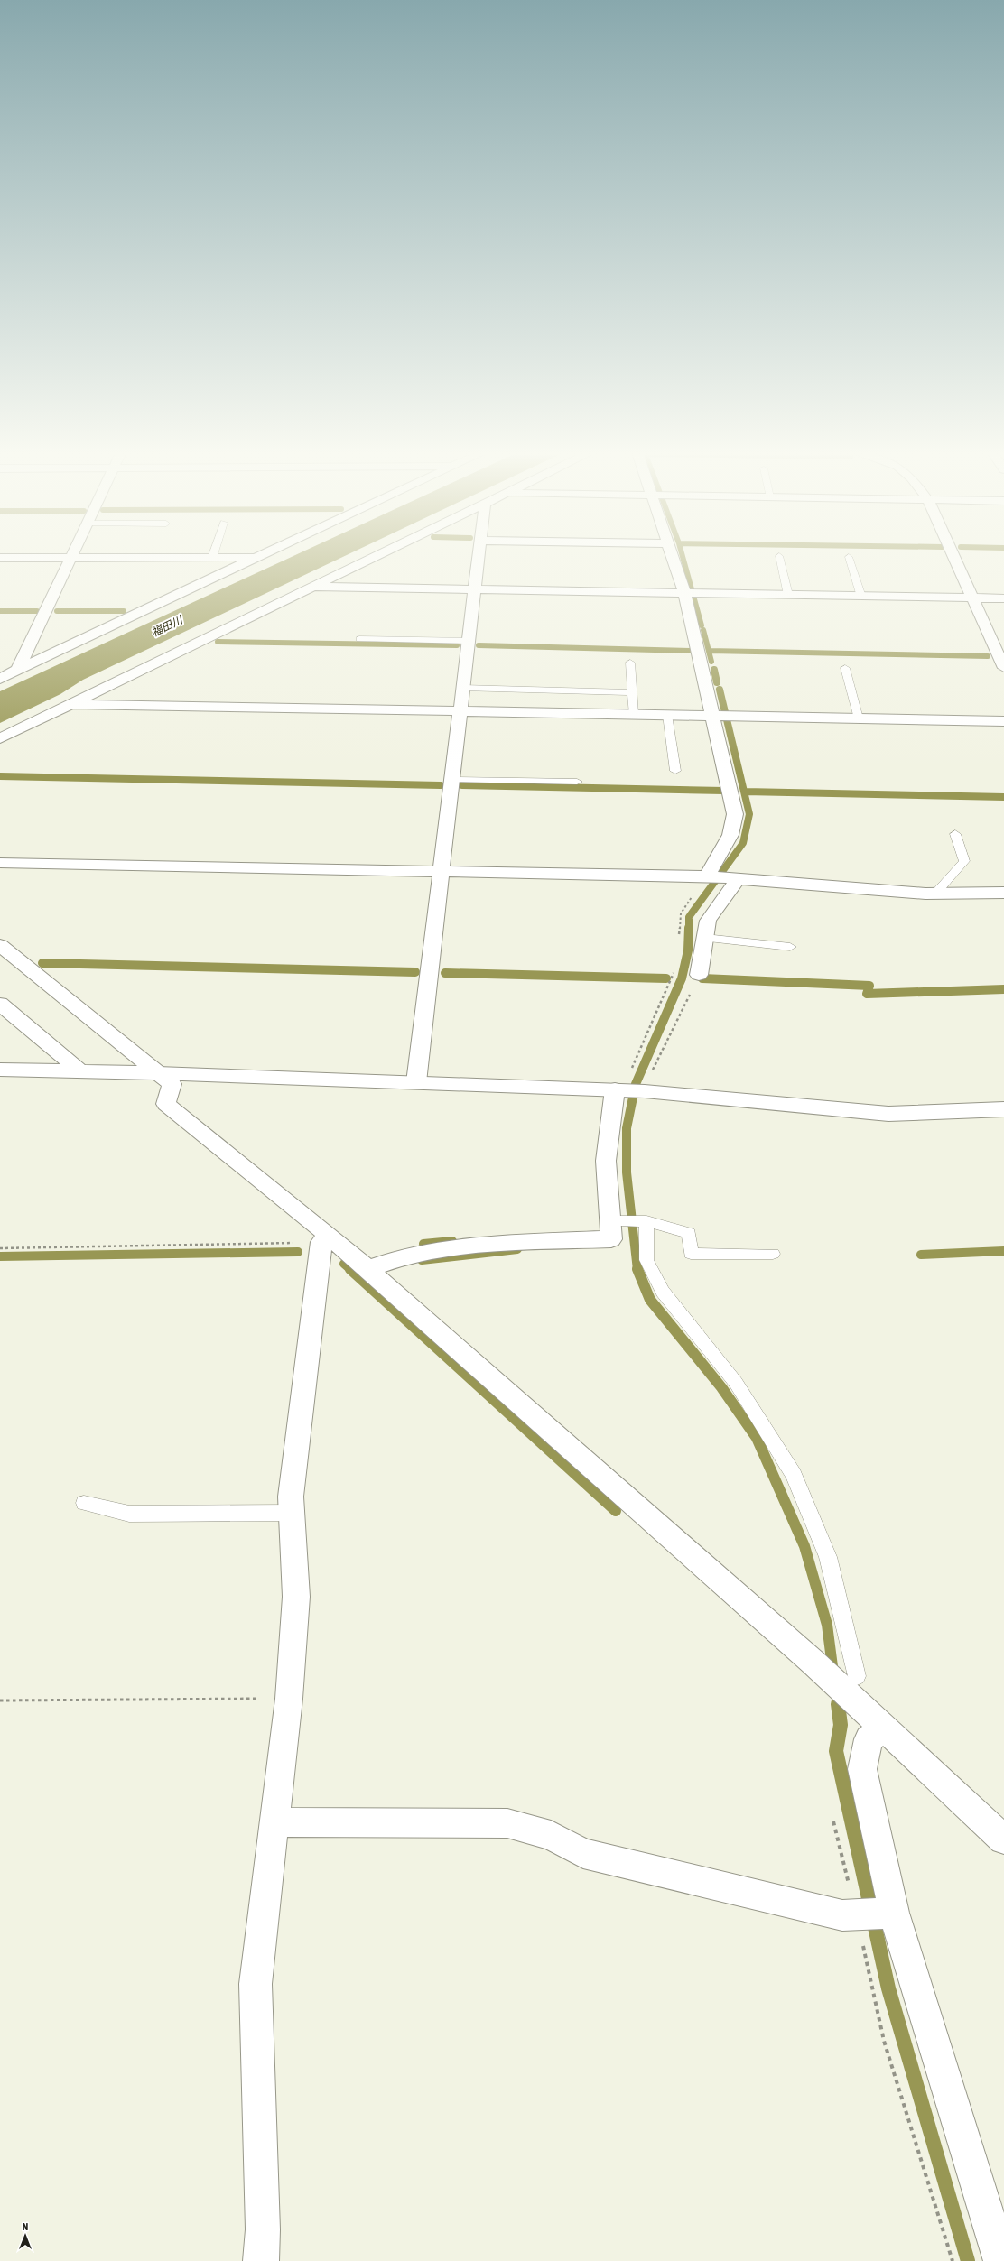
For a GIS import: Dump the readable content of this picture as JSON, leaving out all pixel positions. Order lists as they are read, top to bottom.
{
  "water": ["福田川"],
  "north": "top"
}
